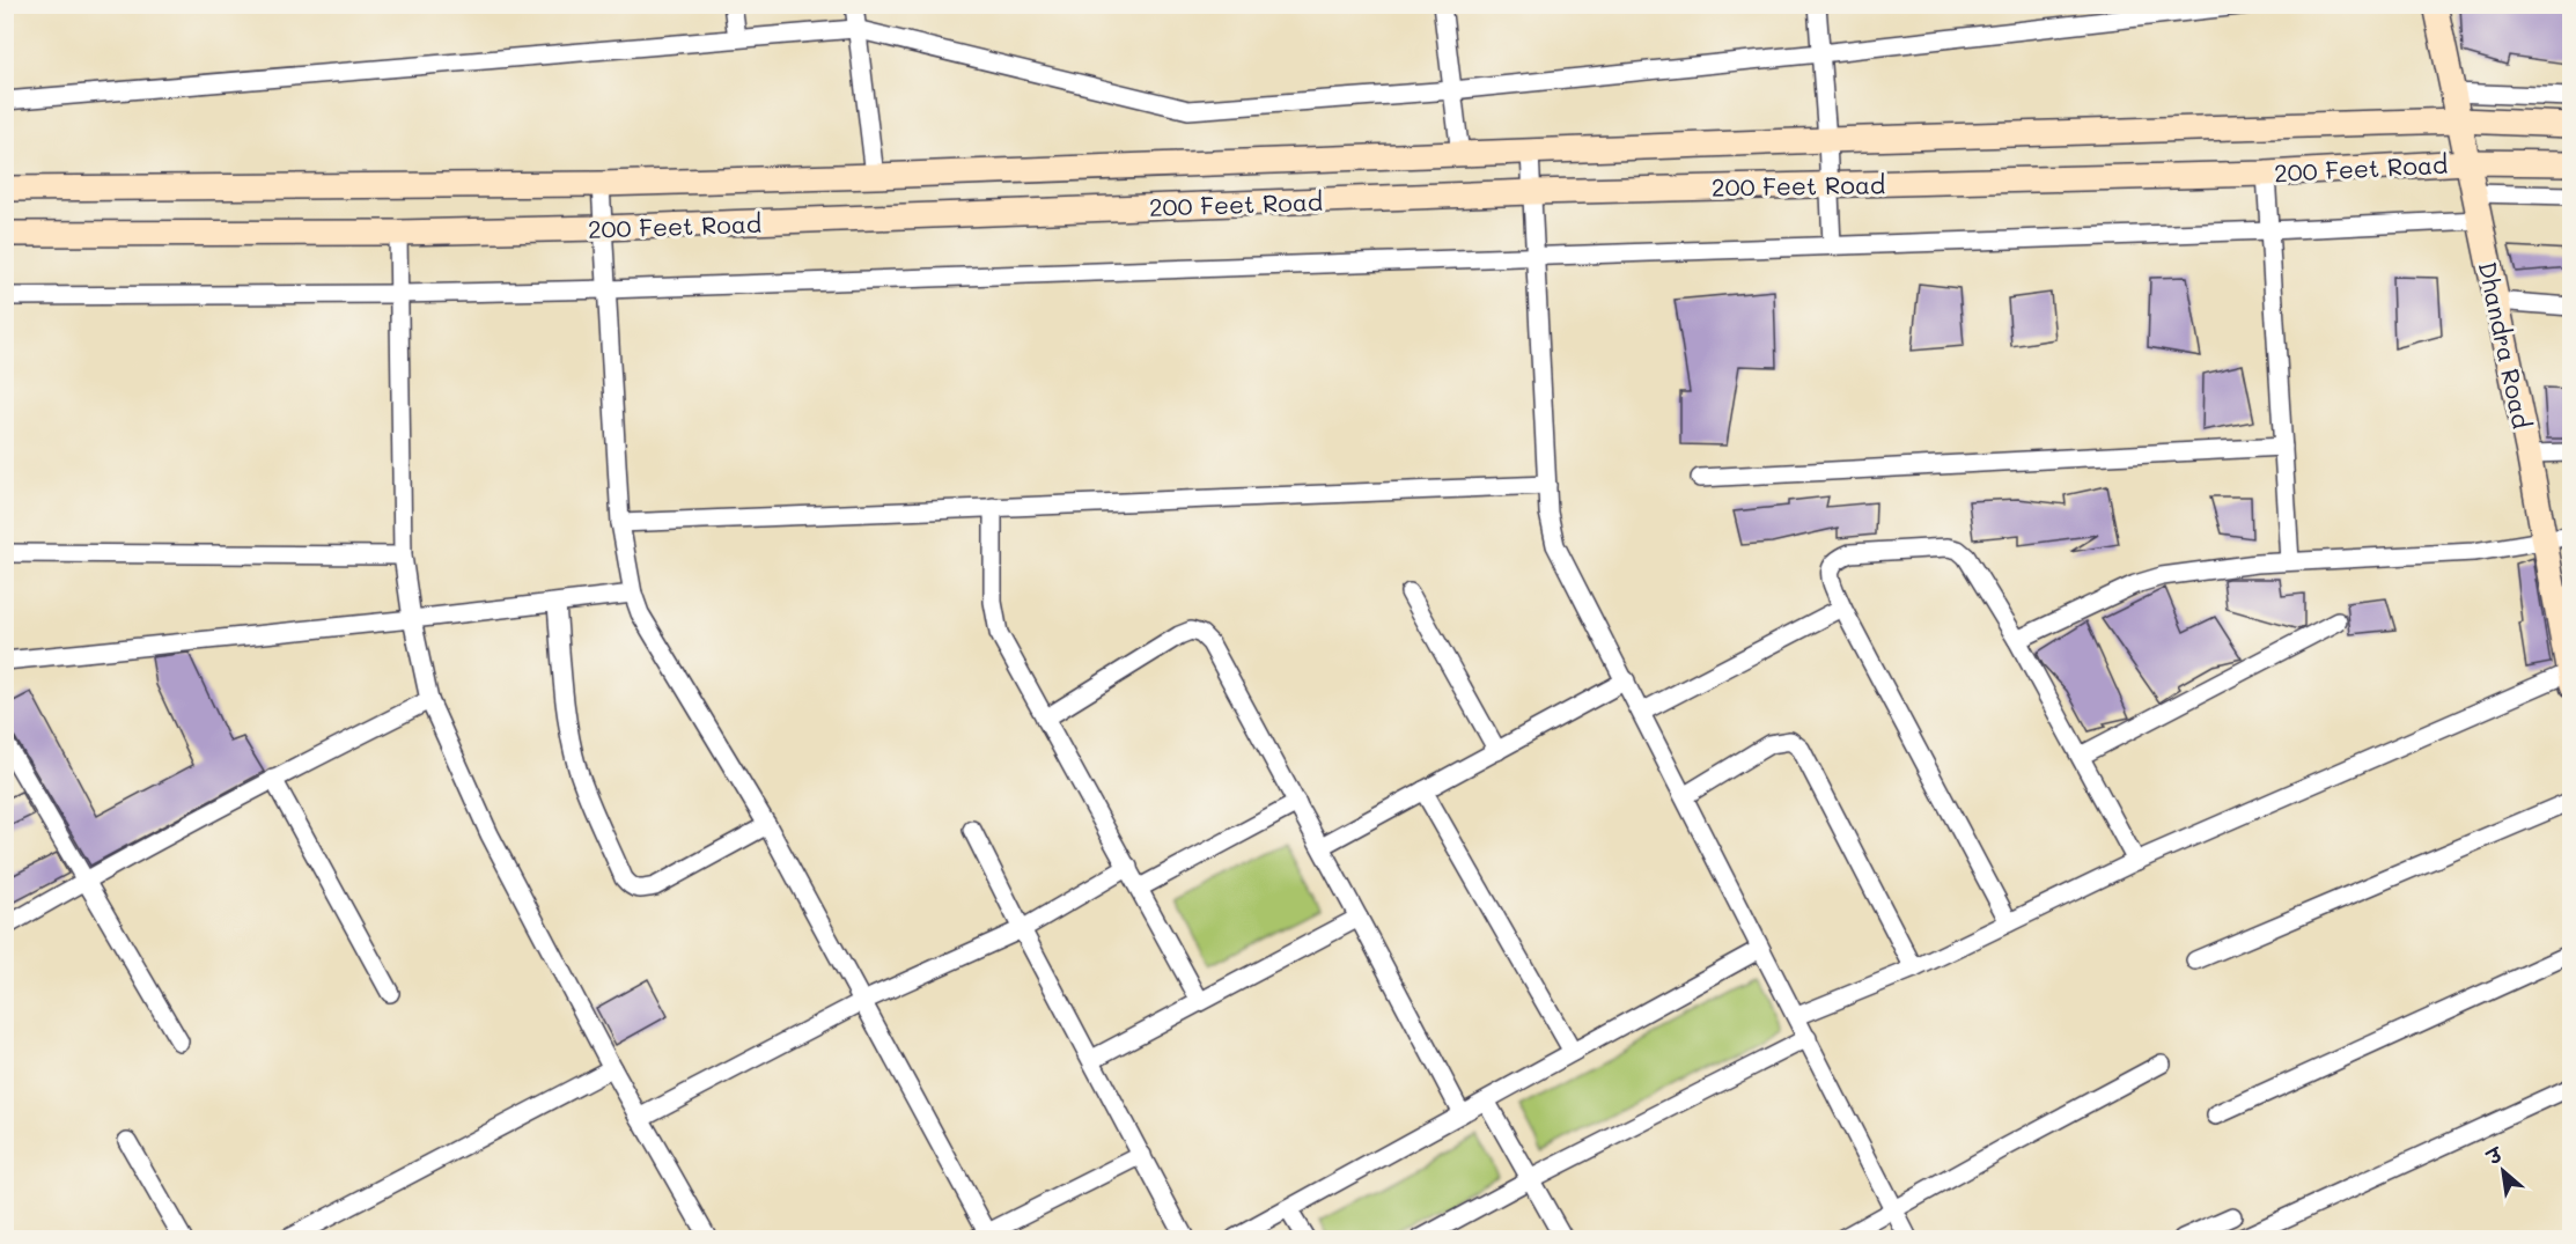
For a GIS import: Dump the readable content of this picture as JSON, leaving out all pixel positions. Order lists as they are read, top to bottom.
{
  "streets": {
    "street": ["200 Feet Road", "Dhandra Road"]
  },
  "crossings": [
    ["200 Feet Road", "Dhandra Road"]
  ],
  "north": "top left"
}
